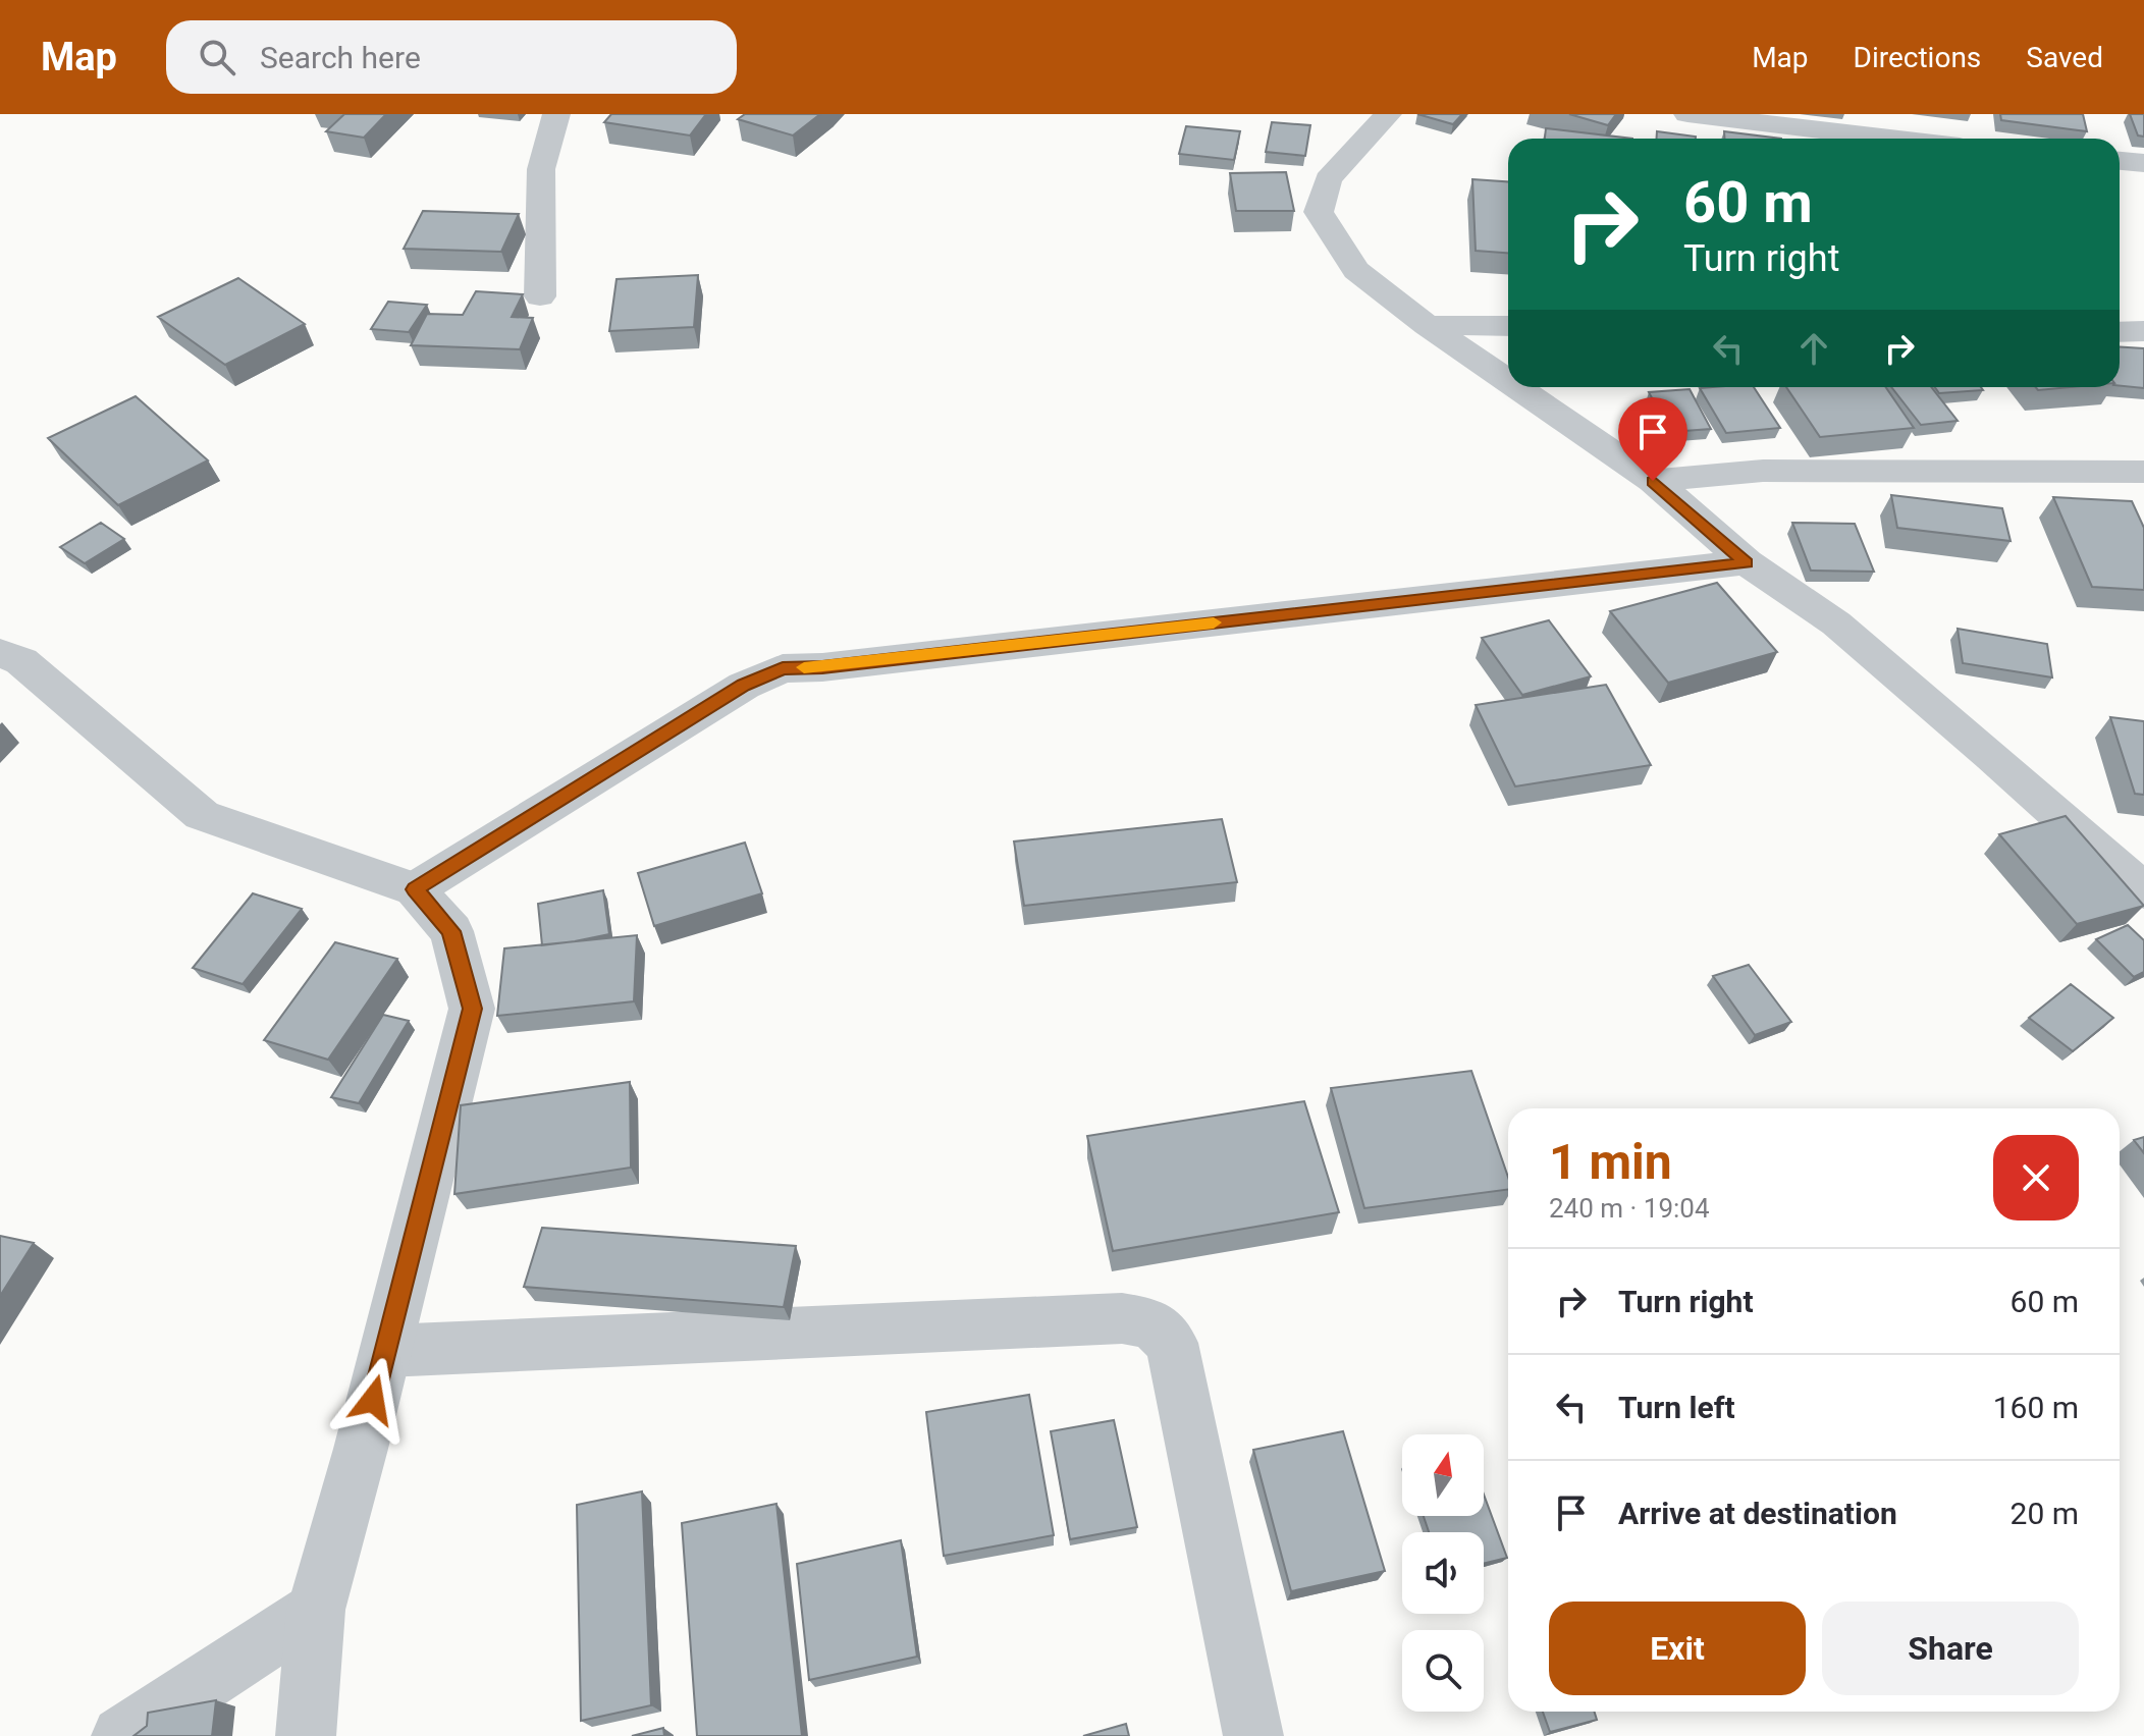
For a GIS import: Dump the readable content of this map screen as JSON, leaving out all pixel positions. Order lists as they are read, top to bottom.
{
  "north": "top",
  "page": {
    "header": "Map",
    "search": "Search here",
    "nav": ["Map", "Directions", "Saved"],
    "turn": ["60 m", "Turn right"],
    "heading": ["1 min", "240 m · 19:04"],
    "list": [
      {
        "name": "Turn right",
        "value": "60 m"
      },
      {
        "name": "Turn left",
        "value": "160 m"
      },
      {
        "name": "Arrive at destination",
        "value": "20 m"
      }
    ],
    "buttons": ["Exit", "Share"]
  }
}
